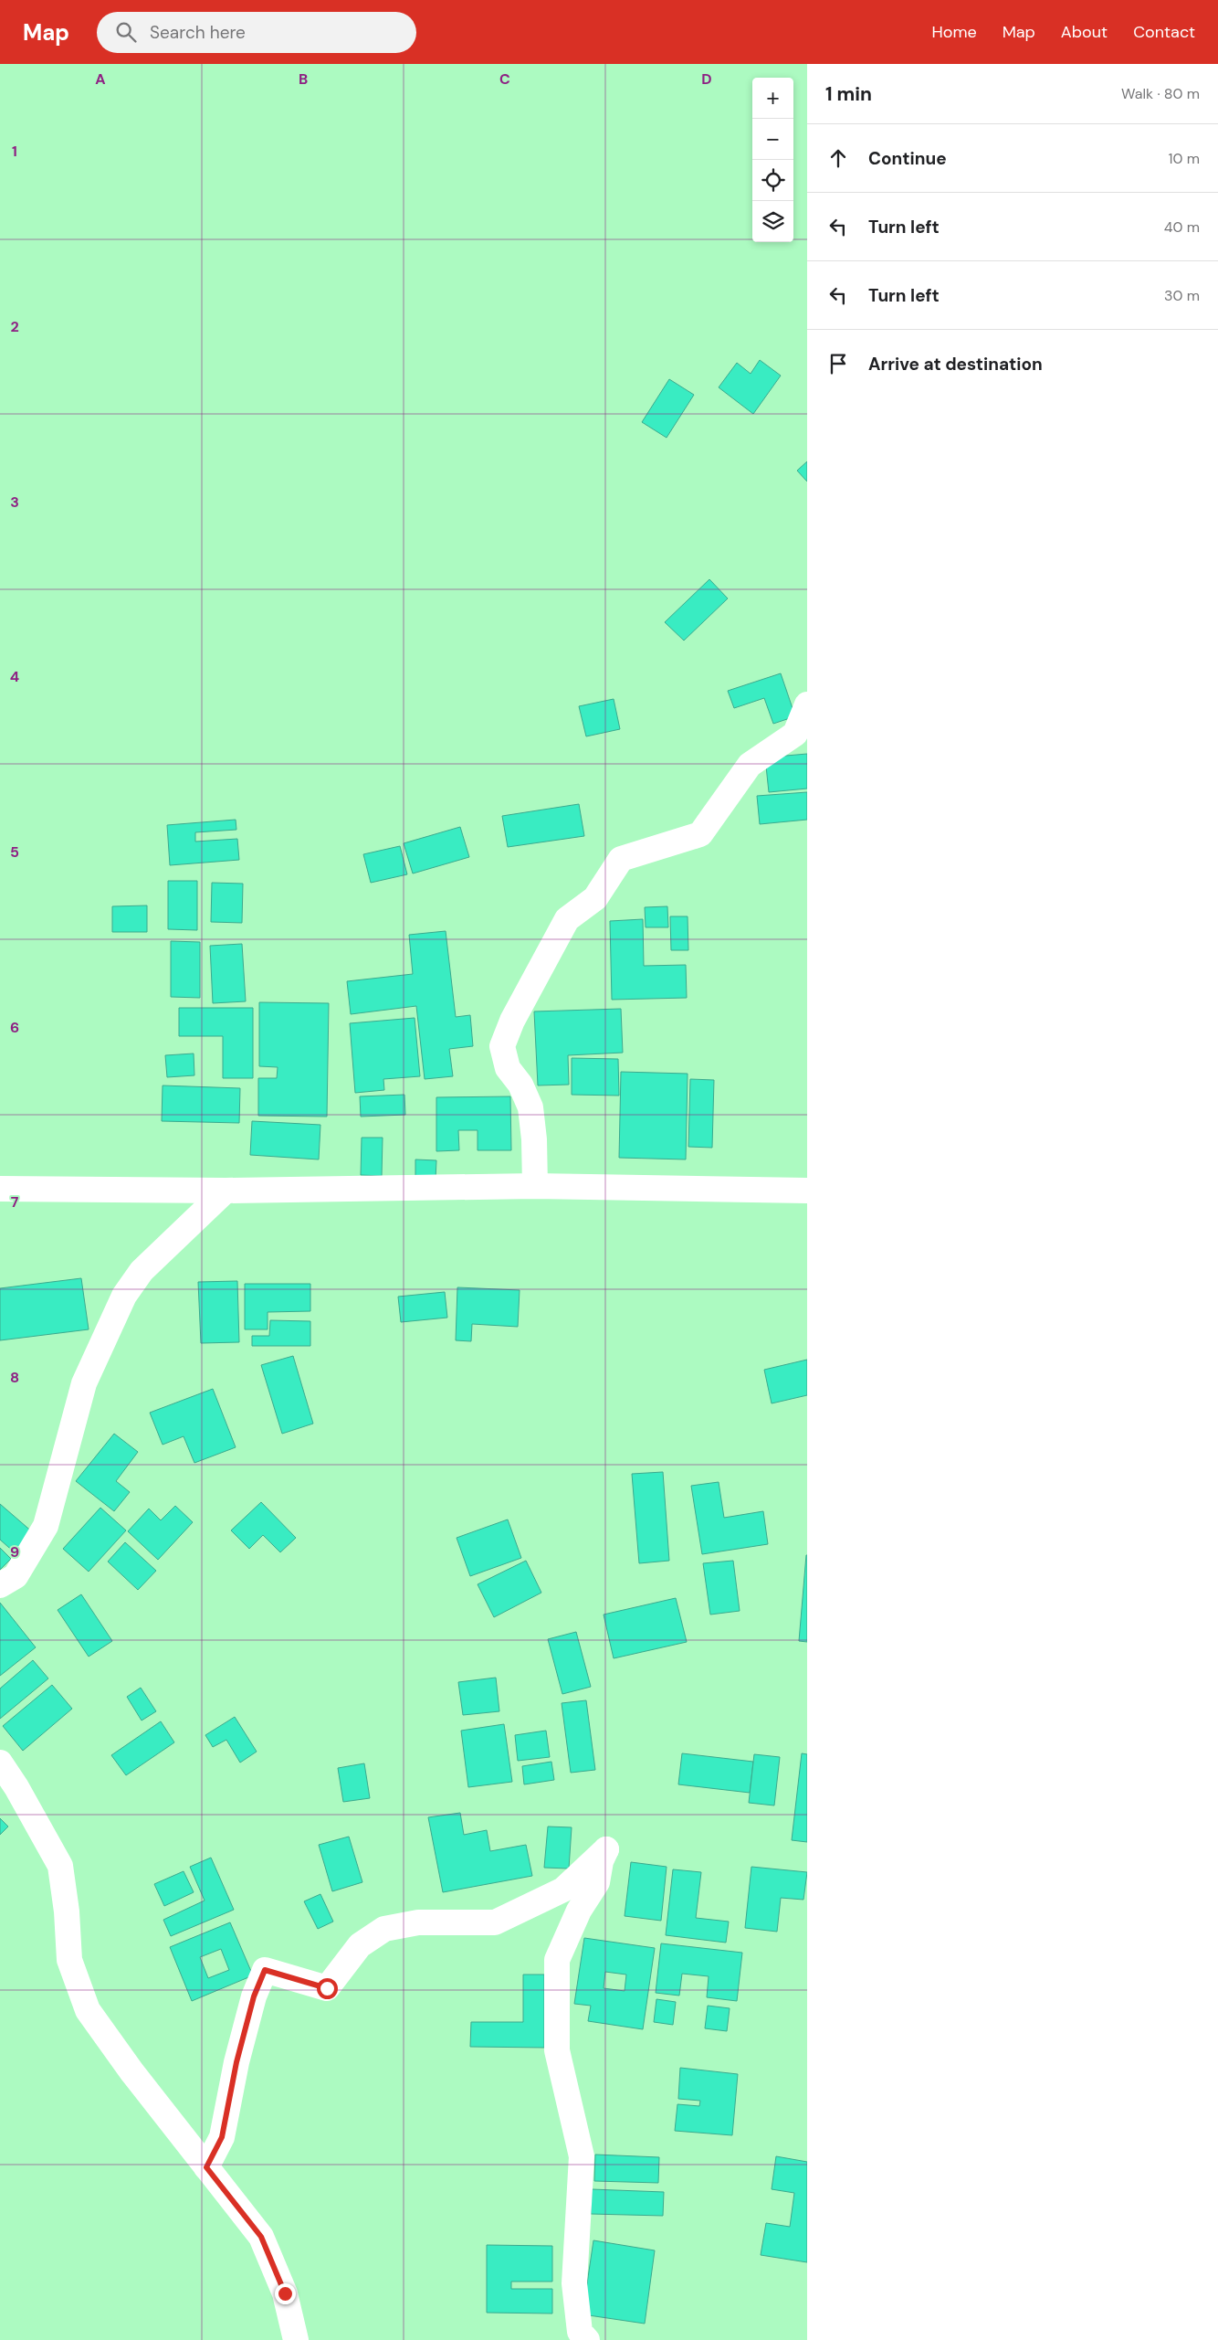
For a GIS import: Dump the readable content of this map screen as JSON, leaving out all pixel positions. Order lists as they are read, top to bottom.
{
  "page": {
    "header": "Map",
    "search": "Search here",
    "nav": [
      "Home",
      "Map",
      "About",
      "Contact"
    ],
    "heading": ["1 min", "Walk · 80 m"],
    "map_buttons": ["+", "−"],
    "list": [
      ["Continue", "10 m"],
      ["Turn left", "40 m"],
      ["Turn left", "30 m"],
      "Arrive at destination"
    ]
  },
  "grid": {
    "columns": [
      "A",
      "B",
      "C",
      "D"
    ],
    "rows": [
      "1",
      "2",
      "3",
      "4",
      "5",
      "6",
      "7",
      "8",
      "9"
    ]
  }
}
